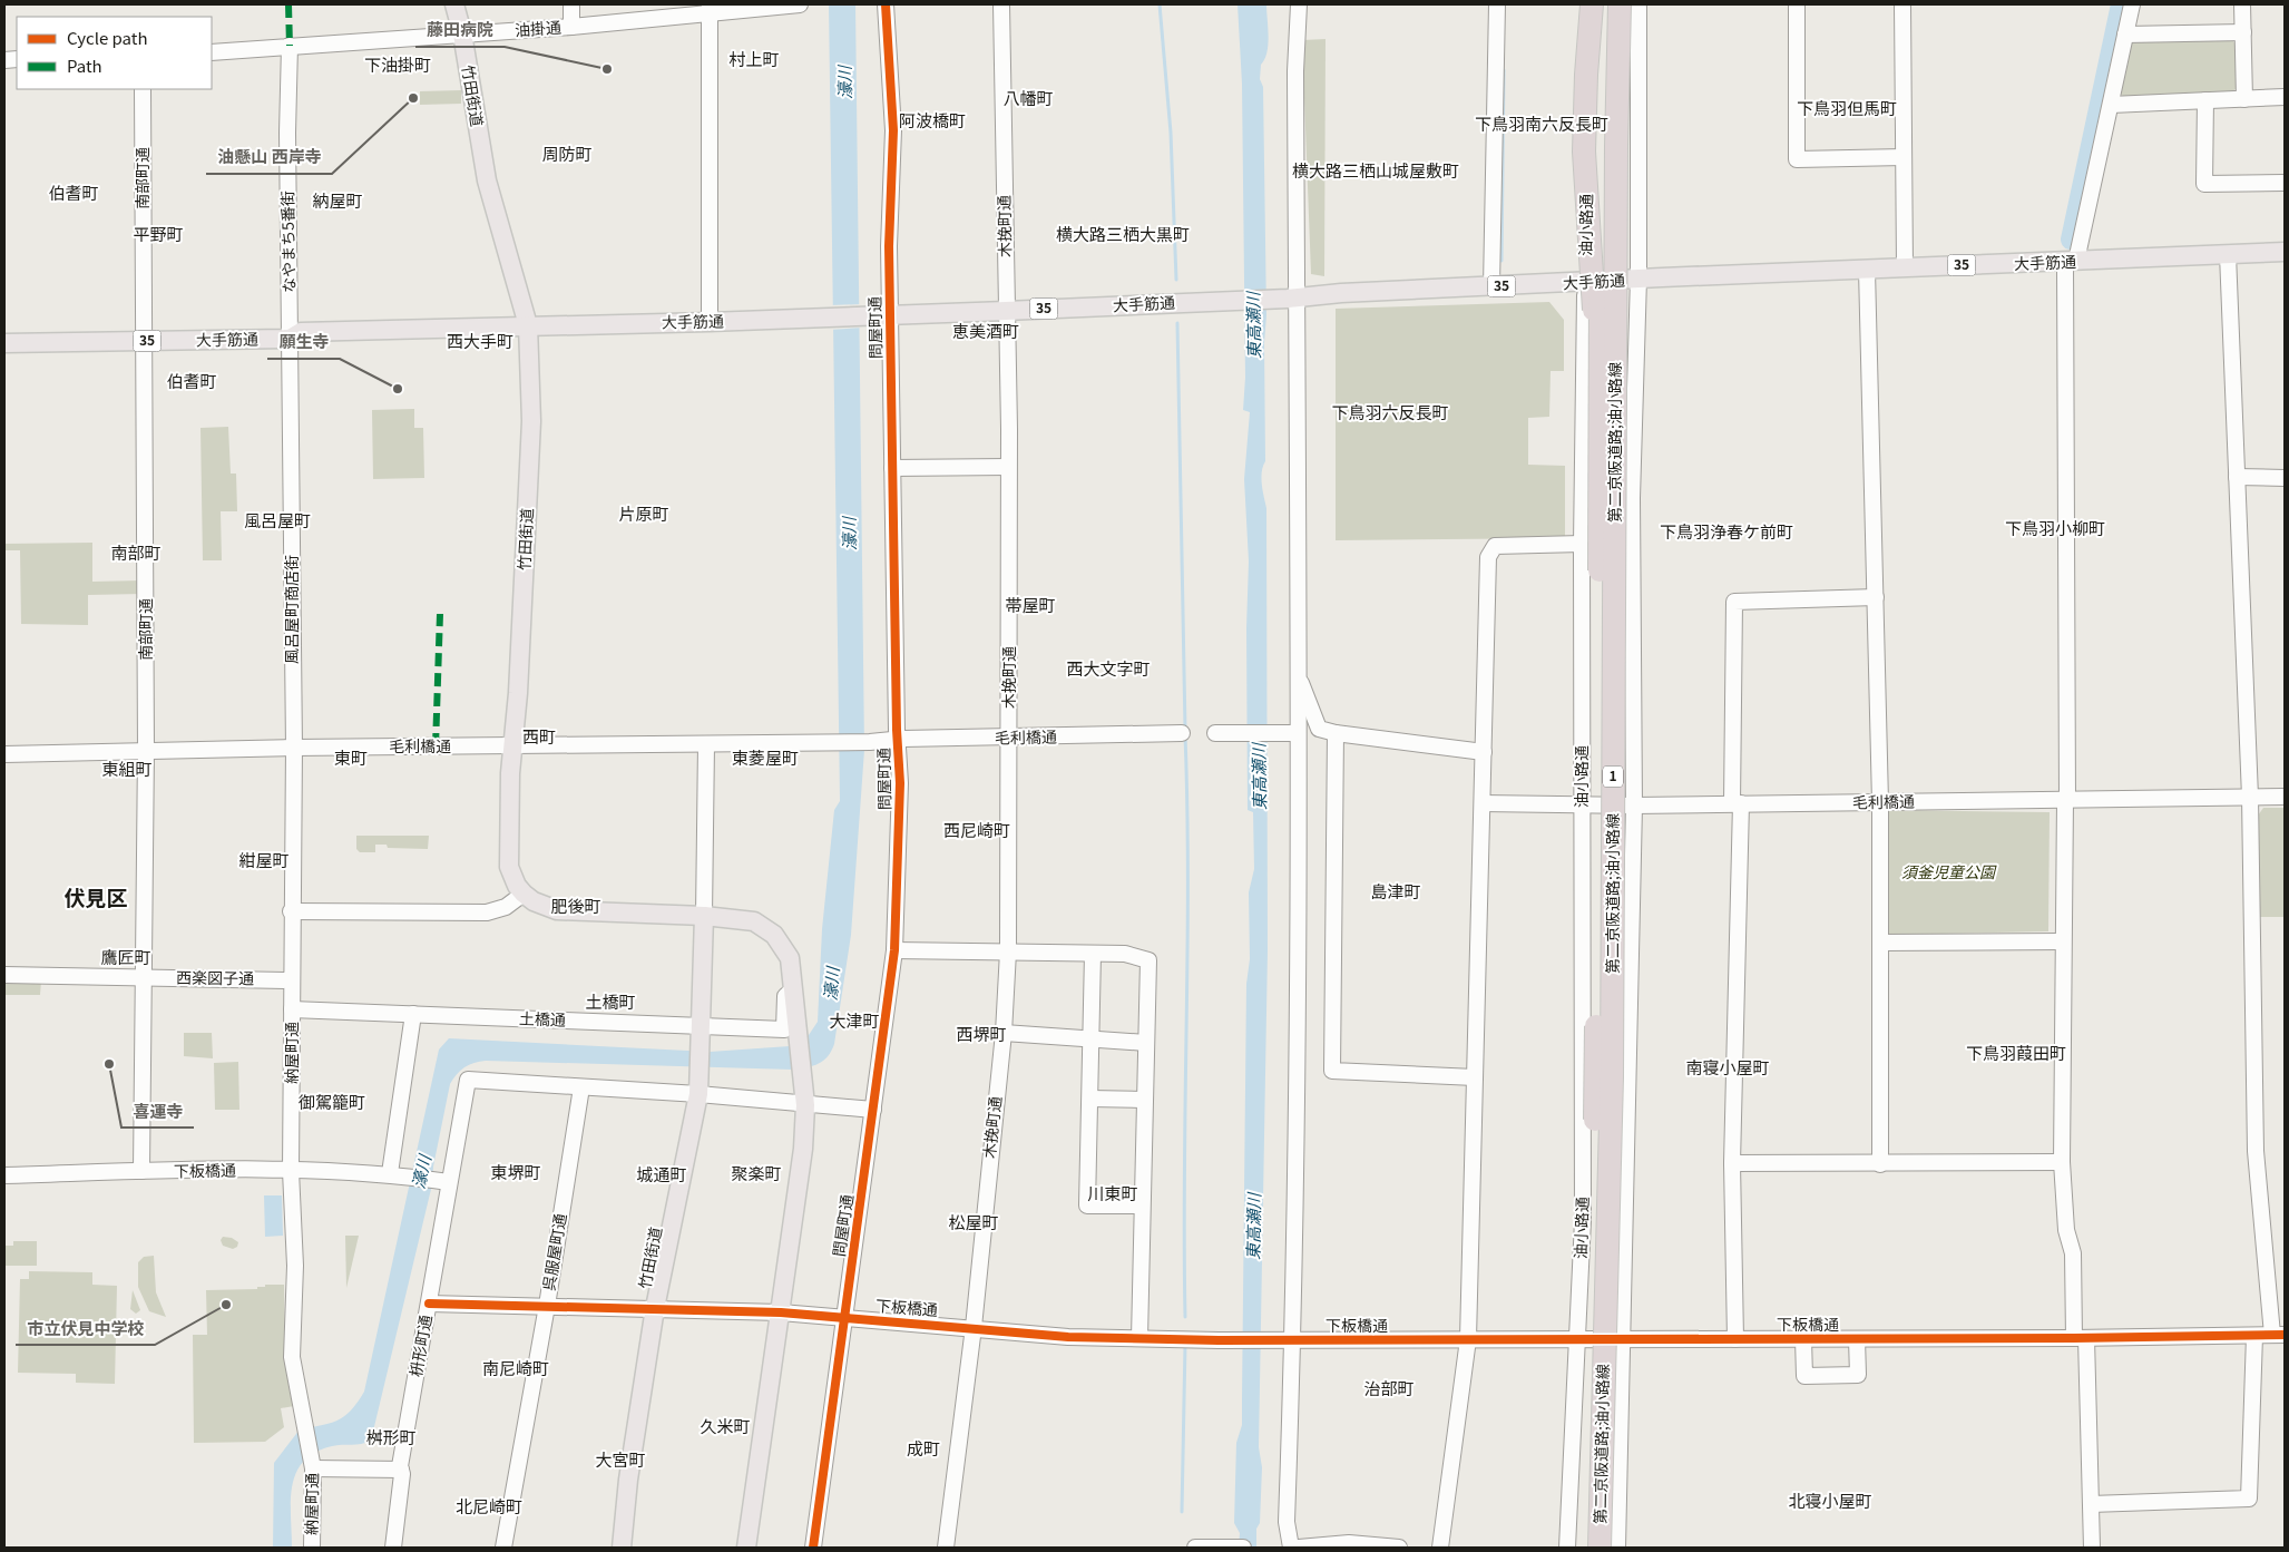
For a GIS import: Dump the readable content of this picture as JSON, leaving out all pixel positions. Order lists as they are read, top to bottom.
{
  "streets": {
    "highway": ["第二京阪道路;油小路線", "1"],
    "main road": ["竹田街道", "大手筋通", "35"],
    "street": [
      "油掛通",
      "南部町通",
      "油小路通",
      "木挽町通",
      "なやまち5番街",
      "問屋町通",
      "風呂屋町商店街",
      "毛利橋通",
      "西楽図子通",
      "土橋通",
      "納屋町通",
      "下板橋通",
      "呉服屋町通",
      "枡形町通"
    ]
  },
  "crossings": [
    ["油掛通", "竹田街道"],
    ["油掛通", "なやまち5番街"],
    ["竹田街道", "大手筋通"],
    ["竹田街道", "毛利橋通"],
    ["竹田街道", "土橋通"],
    ["竹田街道", "下板橋通"],
    ["南部町通", "大手筋通"],
    ["南部町通", "毛利橋通"],
    ["南部町通", "西楽図子通"],
    ["南部町通", "下板橋通"],
    ["油小路通", "大手筋通"],
    ["油小路通", "毛利橋通"],
    ["油小路通", "下板橋通"],
    ["木挽町通", "大手筋通"],
    ["木挽町通", "毛利橋通"],
    ["木挽町通", "下板橋通"],
    ["なやまち5番街", "大手筋通"],
    ["なやまち5番街", "風呂屋町商店街"],
    ["大手筋通", "問屋町通"],
    ["大手筋通", "風呂屋町商店街"],
    ["問屋町通", "毛利橋通"],
    ["問屋町通", "下板橋通"],
    ["風呂屋町商店街", "毛利橋通"],
    ["風呂屋町商店街", "納屋町通"],
    ["毛利橋通", "納屋町通"],
    ["西楽図子通", "納屋町通"],
    ["土橋通", "納屋町通"],
    ["納屋町通", "下板橋通"],
    ["下板橋通", "呉服屋町通"],
    ["下板橋通", "枡形町通"],
    ["呉服屋町通", "枡形町通"]
  ],
  "districts": [
    "村上町",
    "下油掛町",
    "八幡町",
    "下鳥羽但馬町",
    "阿波橋町",
    "下鳥羽南六反長町",
    "周防町",
    "横大路三栖山城屋敷町",
    "伯耆町",
    "納屋町",
    "平野町",
    "横大路三栖大黒町",
    "恵美酒町",
    "西大手町",
    "伯耆町",
    "下鳥羽六反長町",
    "片原町",
    "風呂屋町",
    "下鳥羽小柳町",
    "下鳥羽浄春ケ前町",
    "南部町",
    "帯屋町",
    "西大文字町",
    "西町",
    "東町",
    "東菱屋町",
    "東組町",
    "西尼崎町",
    "紺屋町",
    "島津町",
    "伏見区",
    "肥後町",
    "鷹匠町",
    "土橋町",
    "大津町",
    "西堺町",
    "下鳥羽葭田町",
    "南寝小屋町",
    "御駕籠町",
    "東堺町",
    "聚楽町",
    "城通町",
    "川東町",
    "松屋町",
    "南尼崎町",
    "治部町",
    "久米町",
    "桝形町",
    "成町",
    "大宮町",
    "北寝小屋町",
    "北尼崎町"
  ],
  "water": ["濠川", "東高瀬川"],
  "parks": ["須釜児童公園"],
  "places": [
    "藤田病院",
    "油懸山 西岸寺",
    "願生寺",
    "喜運寺",
    "市立伏見中学校"
  ],
  "legend": ["Cycle path", "Path"]
}
